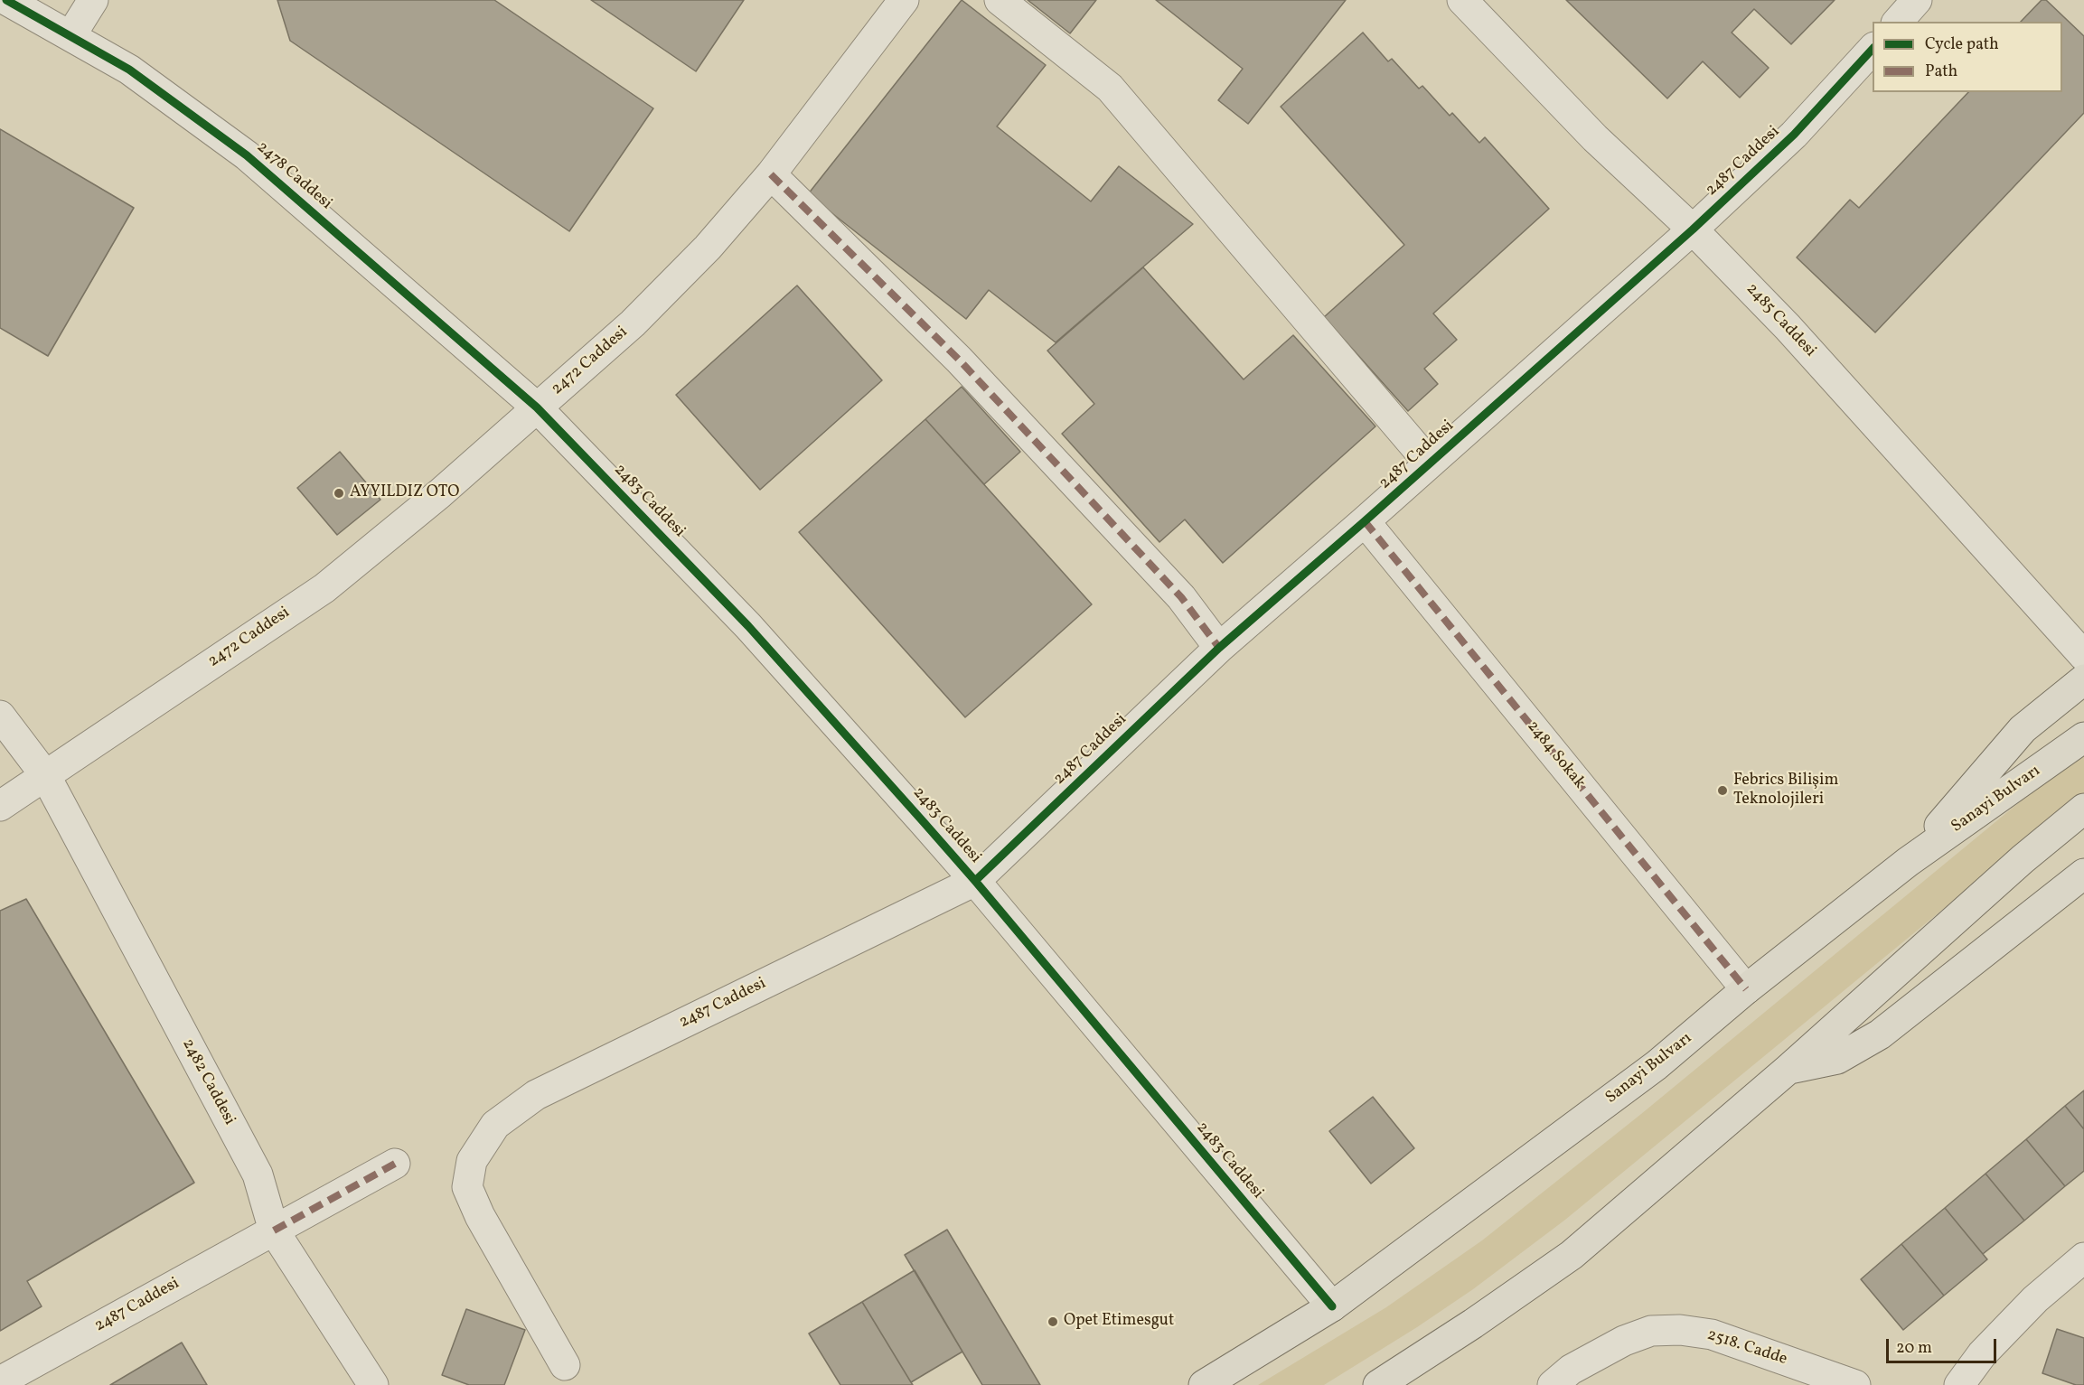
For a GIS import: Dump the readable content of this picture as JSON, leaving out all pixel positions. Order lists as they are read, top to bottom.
{
  "streets": {
    "main road": ["Sanayi Bulvarı"],
    "street": [
      "2487 Caddesi",
      "2478 Caddesi",
      "2485 Caddesi",
      "2472 Caddesi",
      "2483 Caddesi",
      "2484 Sokak",
      "2482 Caddesi",
      "2518. Cadde"
    ]
  },
  "crossings": [
    ["2487 Caddesi", "2485 Caddesi"],
    ["2487 Caddesi", "2483 Caddesi"],
    ["2487 Caddesi", "2484 Sokak"],
    ["2487 Caddesi", "2482 Caddesi"],
    ["2478 Caddesi", "2472 Caddesi"],
    ["2478 Caddesi", "2483 Caddesi"],
    ["2472 Caddesi", "2483 Caddesi"],
    ["2472 Caddesi", "2482 Caddesi"],
    ["2483 Caddesi", "Sanayi Bulvarı"],
    ["2484 Sokak", "Sanayi Bulvarı"]
  ],
  "places": ["AYYILDIZ OTO", "Febrics Bilişim Teknolojileri", "Opet Etimesgut"],
  "legend": ["Cycle path", "Path"],
  "scale_bar": "20 m"
}
